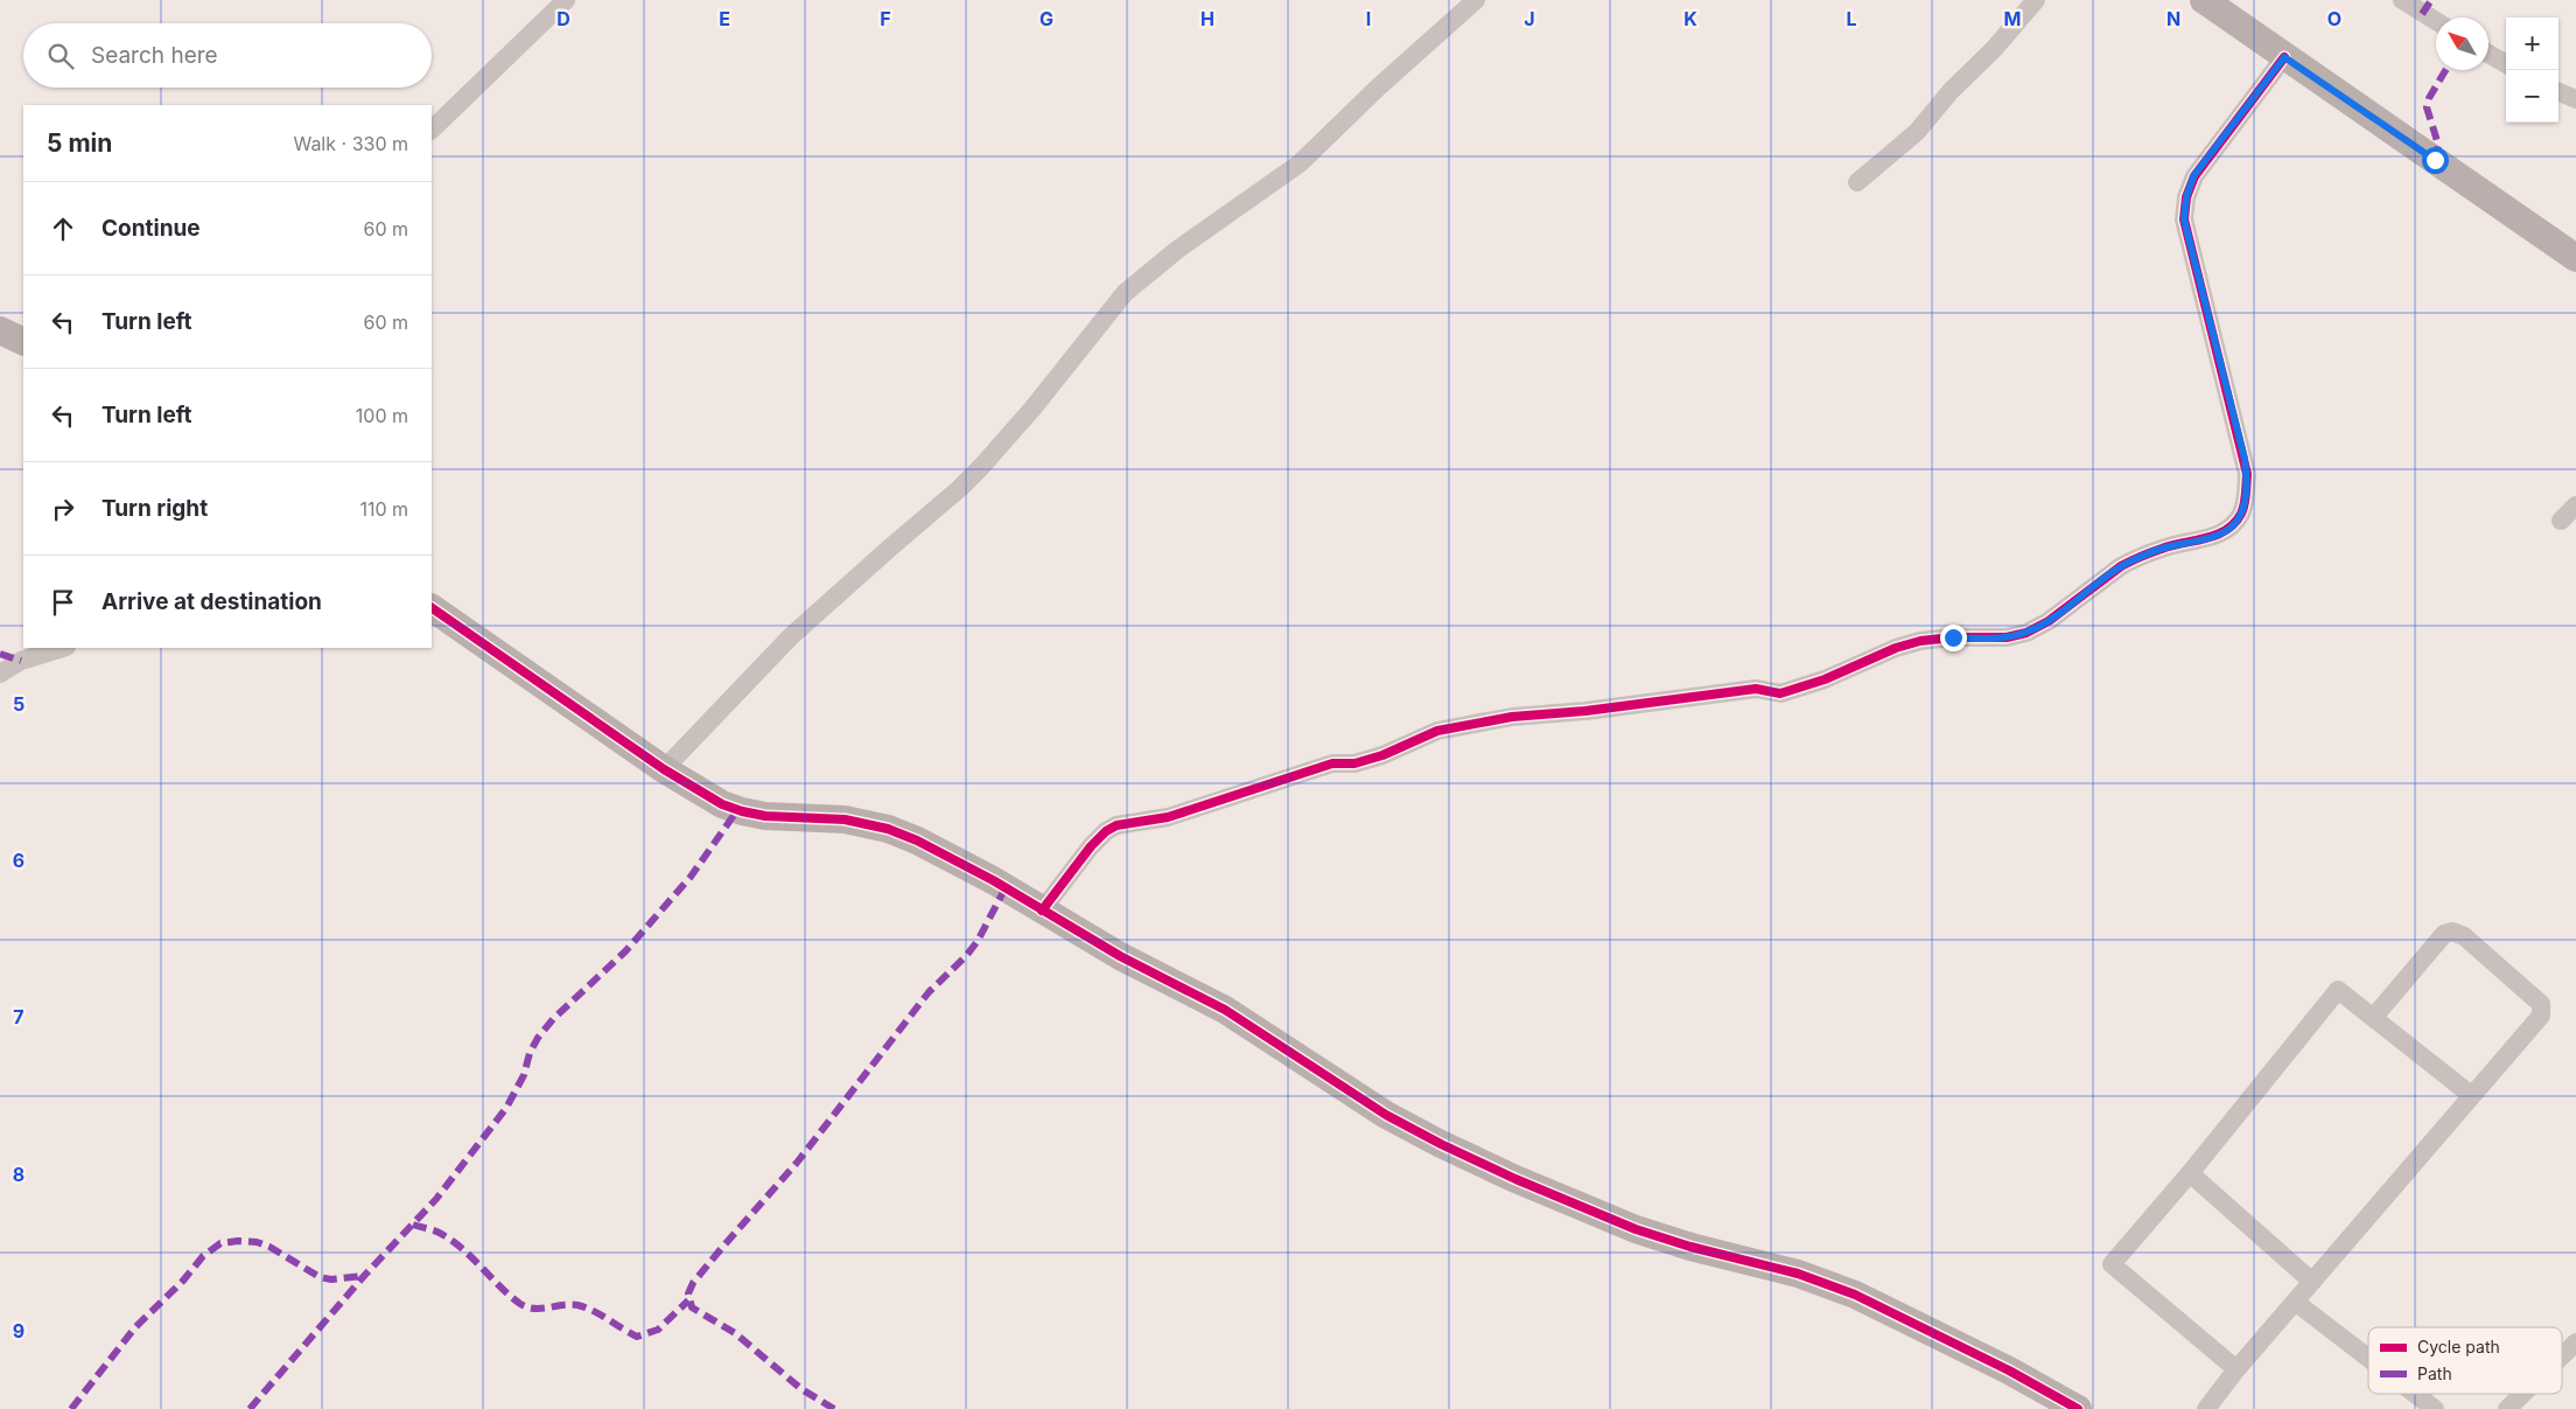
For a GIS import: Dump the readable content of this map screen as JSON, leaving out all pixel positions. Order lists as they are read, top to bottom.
{
  "legend": ["Cycle path", "Path"],
  "north": "top left",
  "page": {
    "map_buttons": ["+", "−"],
    "search": "Search here",
    "heading": ["5 min", "Walk · 330 m"],
    "list": [
      ["Continue", "60 m"],
      ["Turn left", "60 m"],
      ["Turn left", "100 m"],
      ["Turn right", "110 m"],
      "Arrive at destination"
    ]
  },
  "grid": {
    "columns": [
      "D",
      "E",
      "F",
      "G",
      "H",
      "I",
      "J",
      "K",
      "L",
      "M",
      "N",
      "O"
    ],
    "rows": [
      "5",
      "6",
      "7",
      "8",
      "9"
    ]
  }
}
